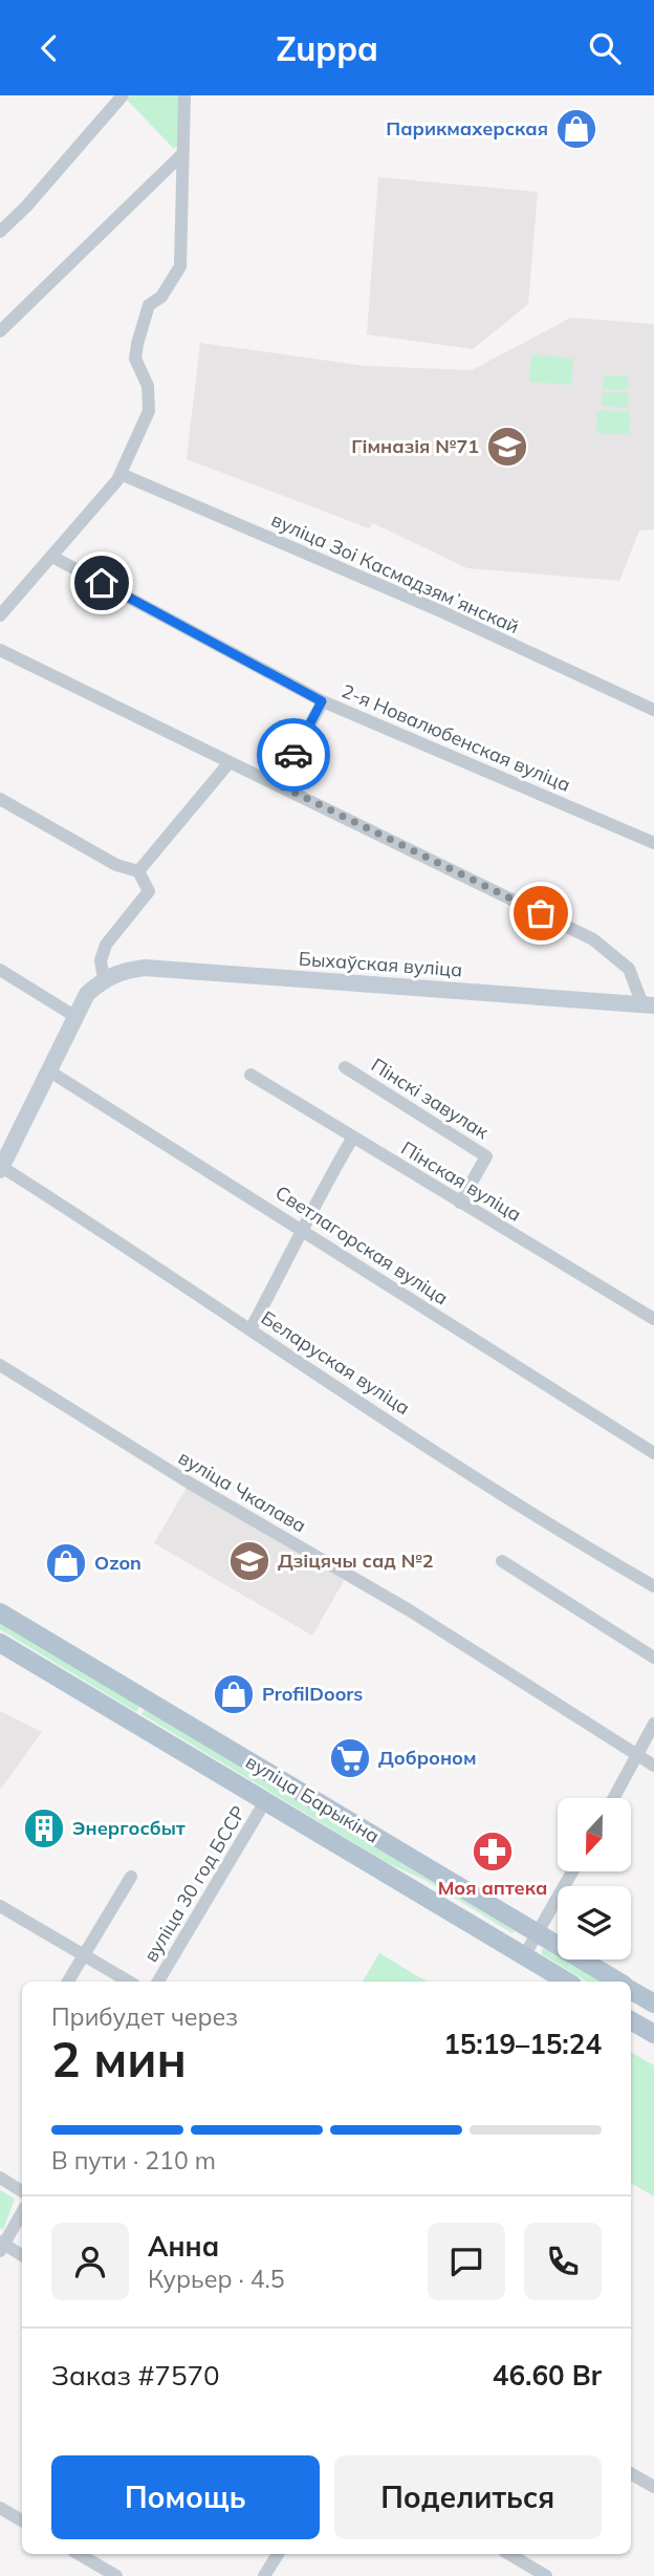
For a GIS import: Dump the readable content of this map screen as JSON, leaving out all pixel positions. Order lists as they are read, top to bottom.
{
  "streets": {
    "main road": ["Быхаўская вуліца", "вуліца Барыкіна"],
    "street": [
      "вуліца Зоі Касмадзямʼянскай",
      "2-я Новалюбенская вуліца",
      "Пінскі завулак",
      "Пінская вуліца",
      "Светлагорская вуліца",
      "Беларуская вуліца",
      "вуліца Чкалава",
      "вуліца 30 год БССР"
    ]
  },
  "crossings": [
    ["Пінскі завулак", "Пінская вуліца"],
    ["вуліца Барыкіна", "вуліца 30 год БССР"]
  ],
  "places": {
    "shop": ["Парикмахерская", "Ozon", "ProfilDoors"],
    "school or university": ["Гімназія №71", "Дзіцячы сад №2"],
    "supermarket": ["Доброном"],
    "building": ["Энергосбыт"],
    "pharmacy": ["Моя аптека"]
  },
  "north": "bottom",
  "page": {
    "header": "Zuppa",
    "heading": ["2 мин", "Прибудет через", "15:19–15:24"],
    "panel": [
      "Анна",
      "Курьер · 4.5",
      "Заказ #7570",
      "46.60 Br"
    ],
    "bar": "В пути · 210 m",
    "buttons": ["Помощь", "Поделиться"]
  }
}
